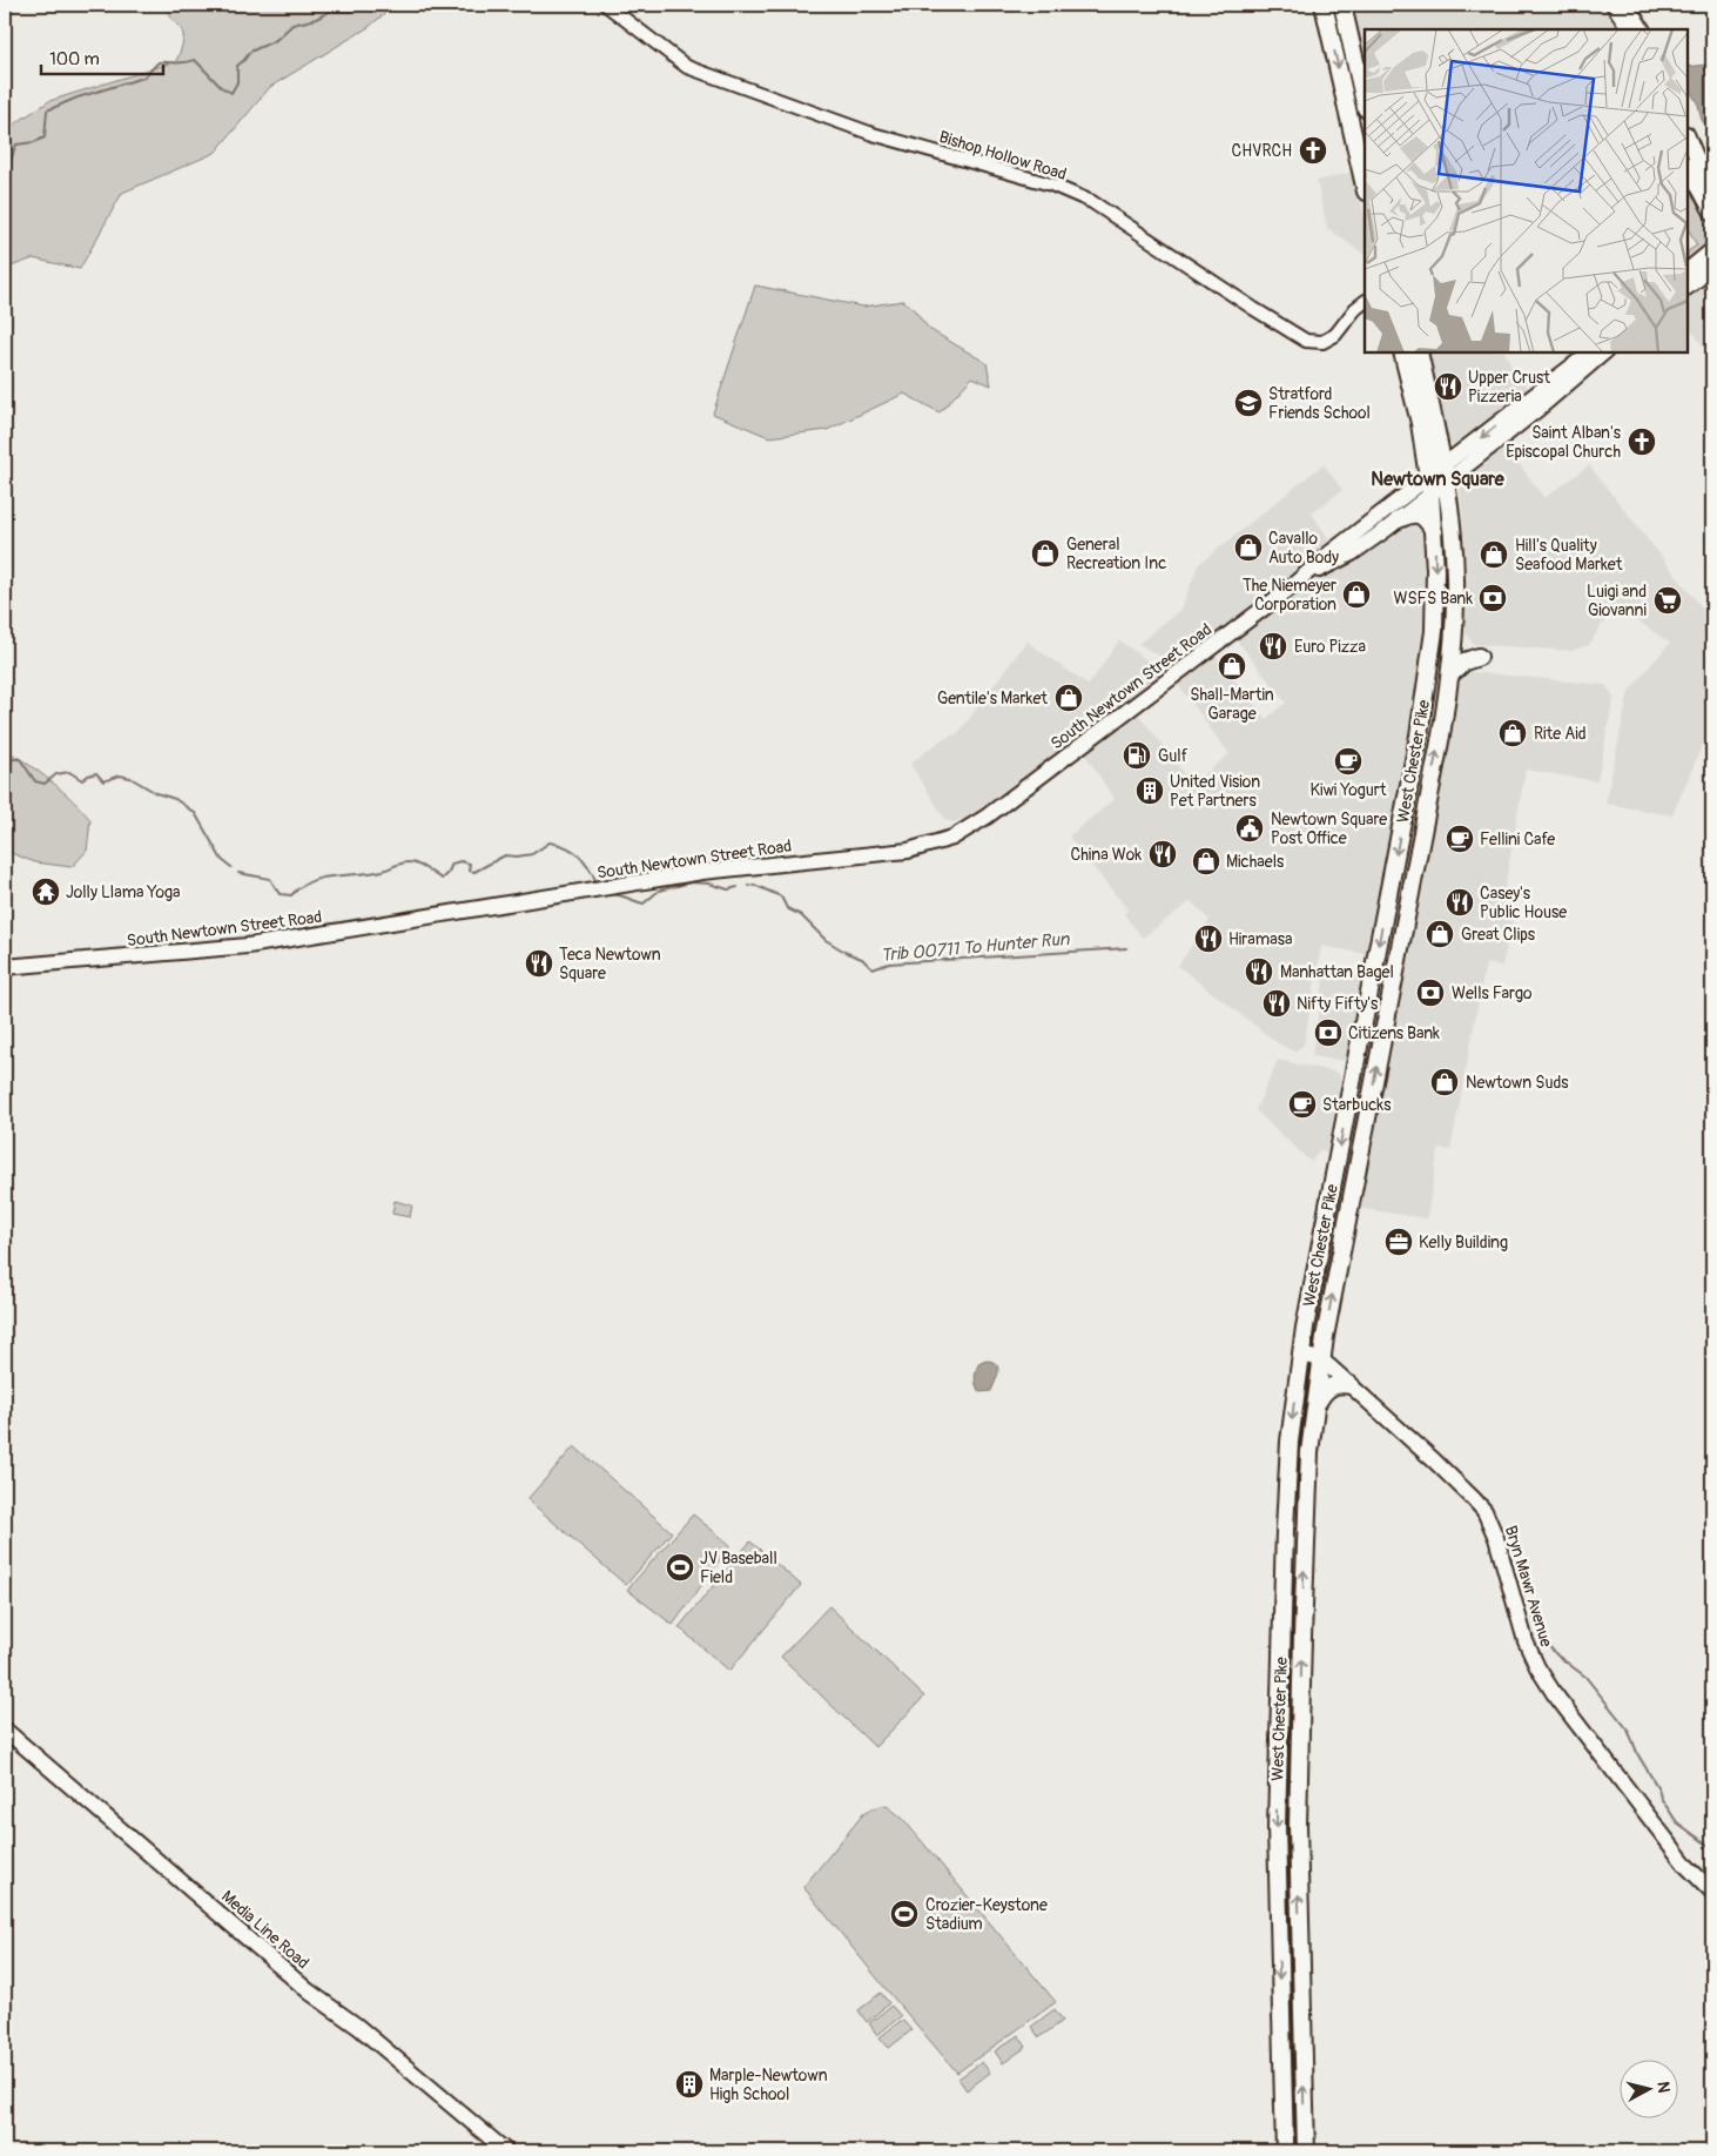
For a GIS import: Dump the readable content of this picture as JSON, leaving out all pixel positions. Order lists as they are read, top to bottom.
{
  "streets": {
    "highway": ["West Chester Pike"],
    "main road": ["South Newtown Street Road", "Bryn Mawr Avenue", "Media Line Road"],
    "street": ["Bishop Hollow Road"]
  },
  "crossings": [
    ["West Chester Pike", "Bryn Mawr Avenue"]
  ],
  "districts": ["Newtown Square"],
  "water": ["Trib 00711 To Hunter Run"],
  "places": {
    "church": ["CHVRCH", "Saint Alban's Episcopal Church"],
    "restaurant": [
      "Upper Crust Pizzeria",
      "Euro Pizza",
      "China Wok",
      "Casey's Public House",
      "Hiramasa",
      "Teca Newtown Square",
      "Manhattan Bagel",
      "Nifty Fifty's"
    ],
    "school or university": ["Stratford Friends School"],
    "shop": [
      "Cavallo Auto Body",
      "General Recreation Inc",
      "Hill's Quality Seafood Market",
      "The Niemeyer Corporation",
      "Shall-Martin Garage",
      "Gentile's Market",
      "Rite Aid",
      "Michaels",
      "Great Clips",
      "Newtown Suds"
    ],
    "bank": ["WSFS Bank", "Wells Fargo", "Citizens Bank"],
    "supermarket": ["Luigi and Giovanni"],
    "fuel station": ["Gulf"],
    "cafe": ["Kiwi Yogurt", "Fellini Cafe", "Starbucks"],
    "building": ["United Vision Pet Partners", "Marple-Newtown High School"],
    "public building": ["Newtown Square Post Office"],
    "temple": ["Jolly Llama Yoga"],
    "office": ["Kelly Building"],
    "sports": ["JV Baseball Field", "Crozier-Keystone Stadium"]
  },
  "scale_bar": "100 m",
  "north": "right"
}
